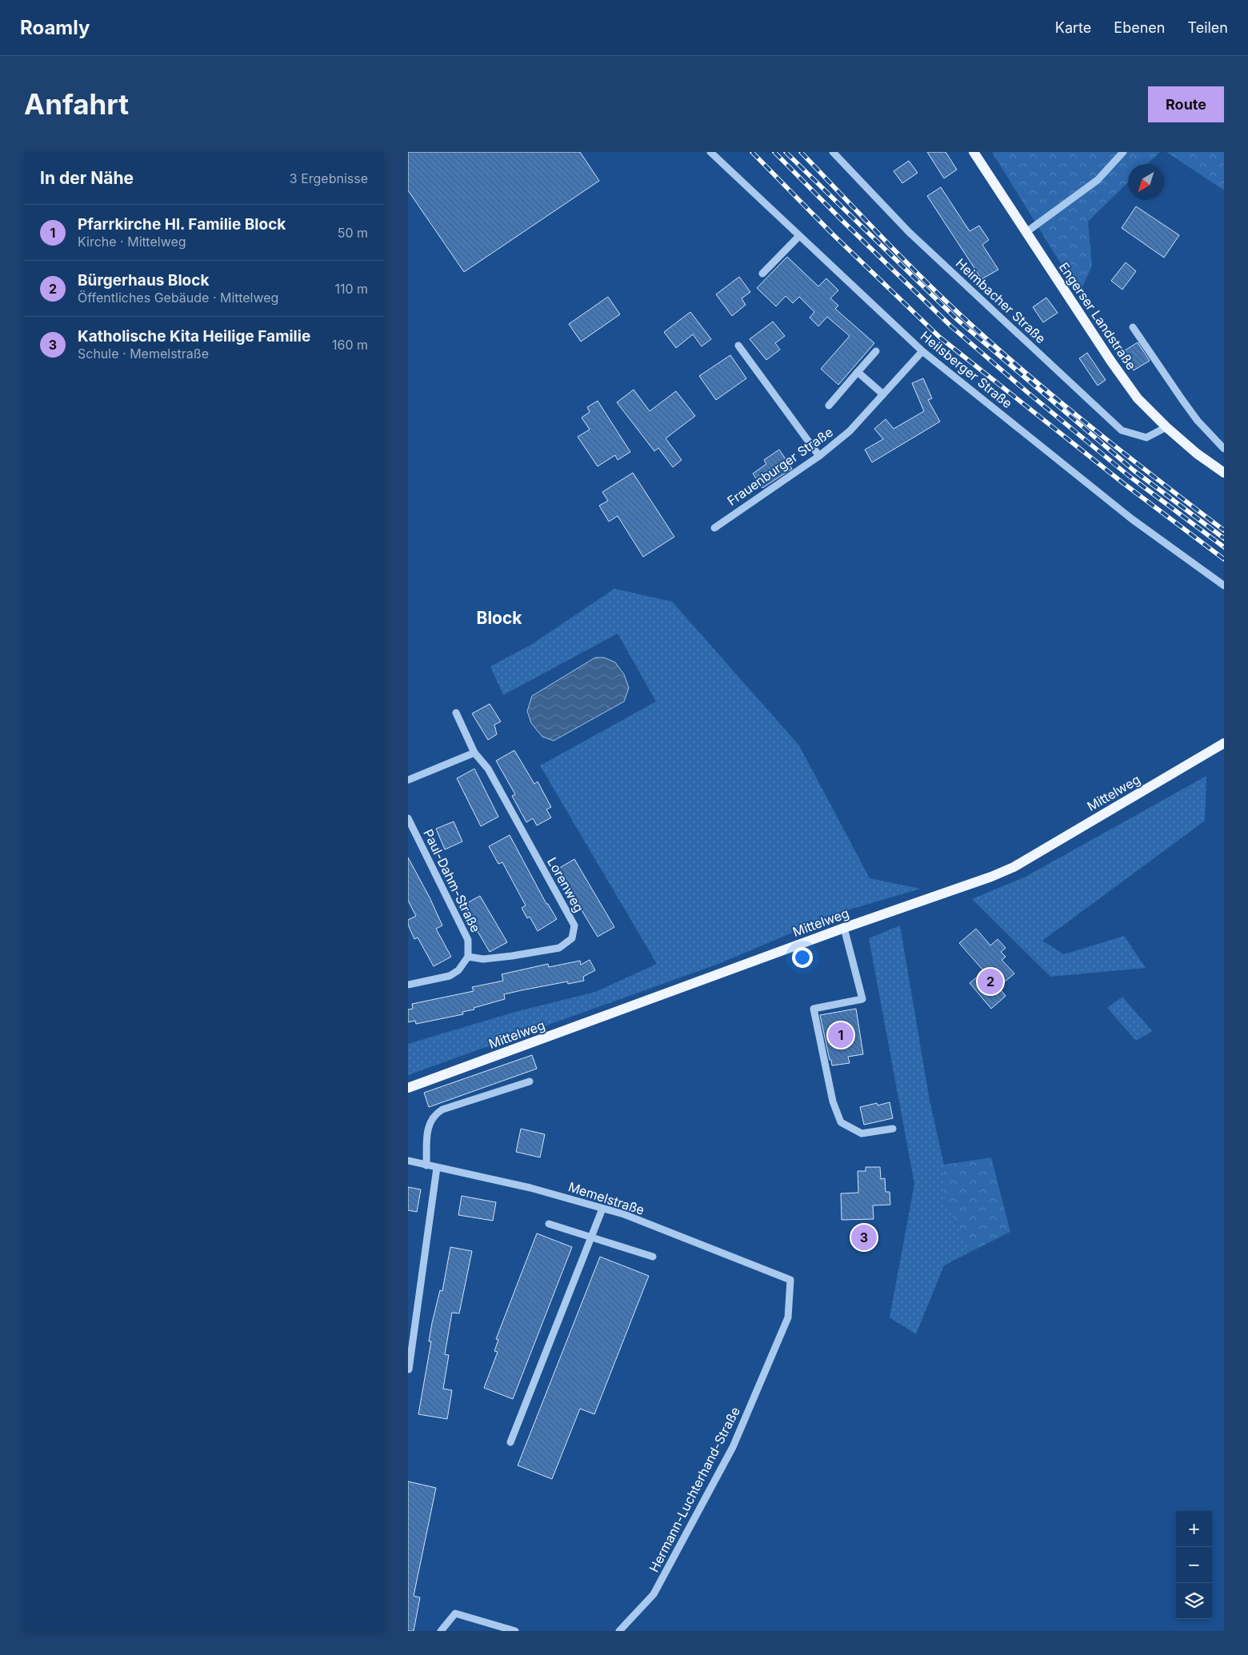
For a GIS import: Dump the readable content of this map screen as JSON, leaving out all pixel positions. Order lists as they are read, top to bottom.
{
  "streets": {
    "main road": ["Engerser Landstraße", "Mittelweg"],
    "street": [
      "Heimbacher Straße",
      "Heilsberger Straße",
      "Frauenburger Straße",
      "Paul-Dahm-Straße",
      "Lorenweg",
      "Memelstraße",
      "Hermann-Luchterhand-Straße"
    ]
  },
  "crossings": [
    ["Heimbacher Straße", "Engerser Landstraße"],
    ["Heilsberger Straße", "Frauenburger Straße"],
    ["Paul-Dahm-Straße", "Lorenweg"],
    ["Memelstraße", "Hermann-Luchterhand-Straße"]
  ],
  "districts": ["Block"],
  "north": "bottom left",
  "page": {
    "header": "Roamly",
    "nav": ["Karte", "Ebenen", "Teilen"],
    "buttons": "Route",
    "title": "Anfahrt",
    "heading": ["In der Nähe", "3 Ergebnisse"],
    "list": [
      {
        "mark": "1",
        "name": "Pfarrkirche Hl. Familie Block",
        "note": "Kirche · Mittelweg",
        "value": "50 m"
      },
      {
        "mark": "2",
        "name": "Bürgerhaus Block",
        "note": "Öffentliches Gebäude · Mittelweg",
        "value": "110 m"
      },
      {
        "mark": "3",
        "name": "Katholische Kita Heilige Familie",
        "note": "Schule · Memelstraße",
        "value": "160 m"
      }
    ],
    "pins": ["2", "1", "3"],
    "map_buttons": ["+", "−"]
  }
}
